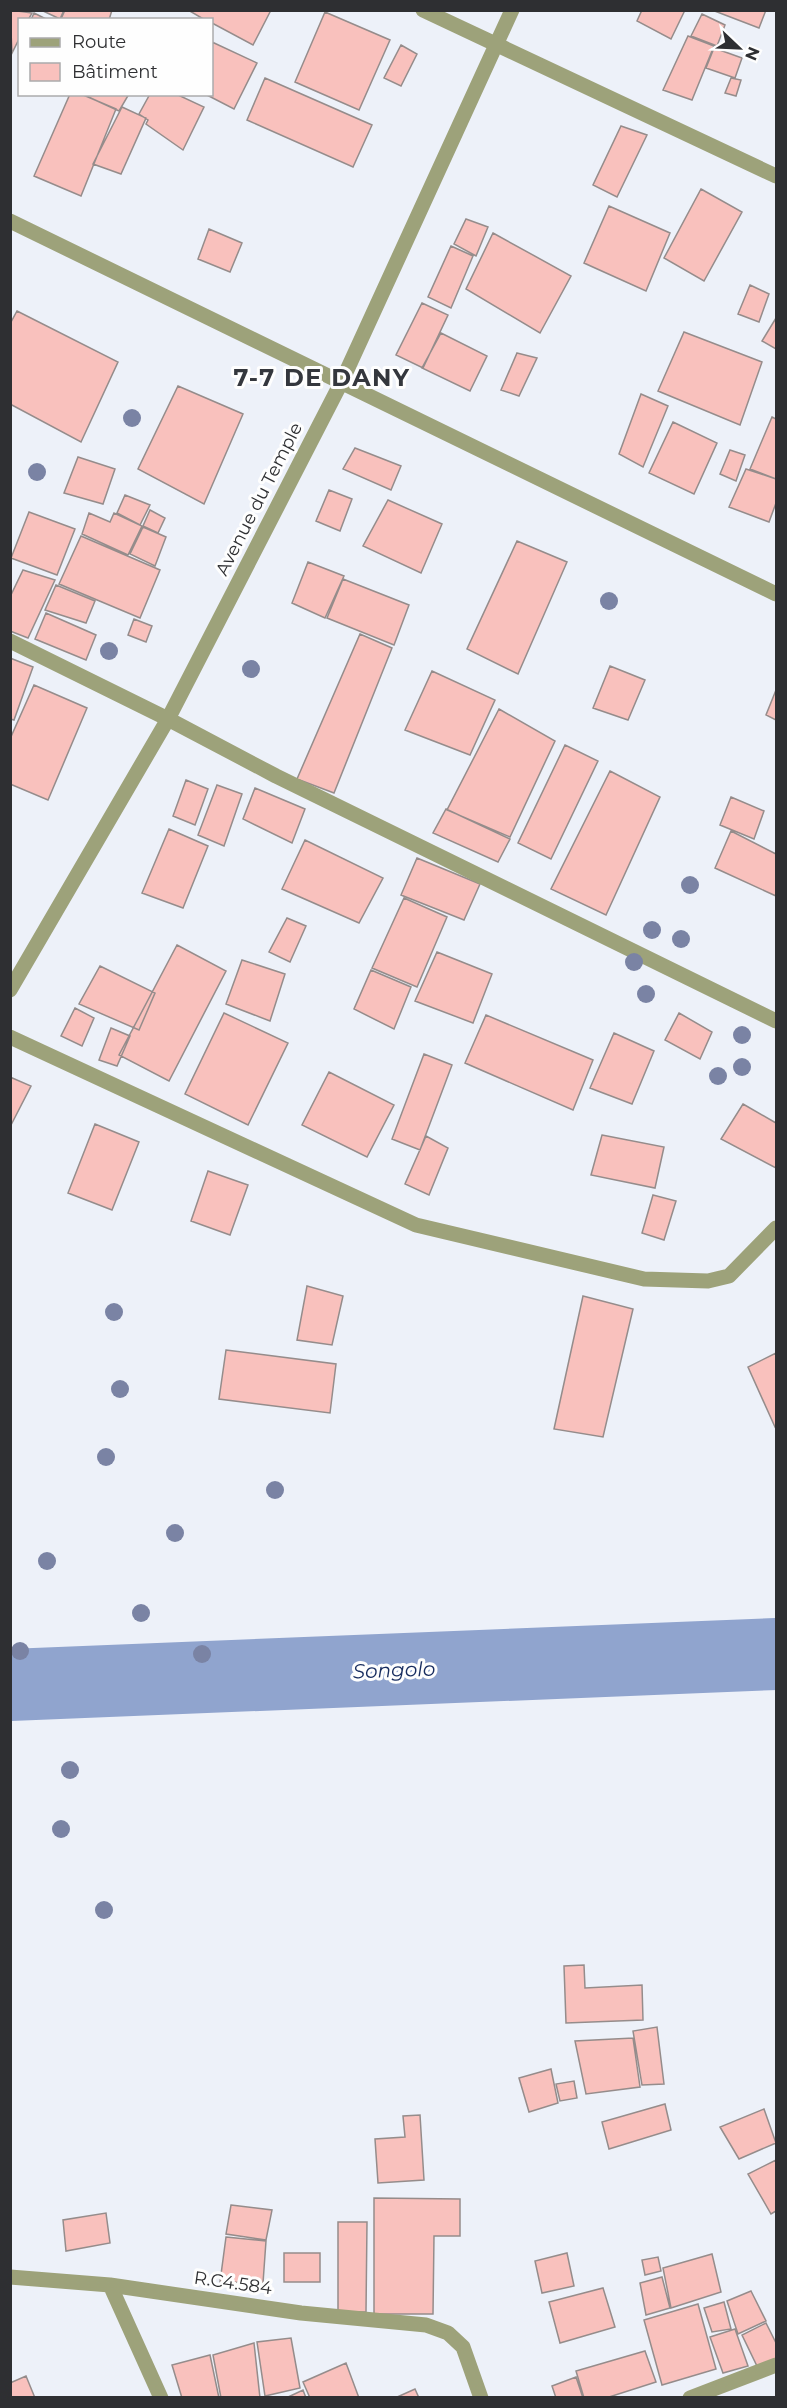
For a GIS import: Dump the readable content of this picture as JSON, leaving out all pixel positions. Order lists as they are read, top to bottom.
{
  "streets": {
    "street": ["Avenue du Temple", "R.C4.584"]
  },
  "districts": ["7-7 DE DANY"],
  "water": ["Songolo"],
  "legend": ["Route", "Bâtiment"],
  "north": "bottom right"
}
